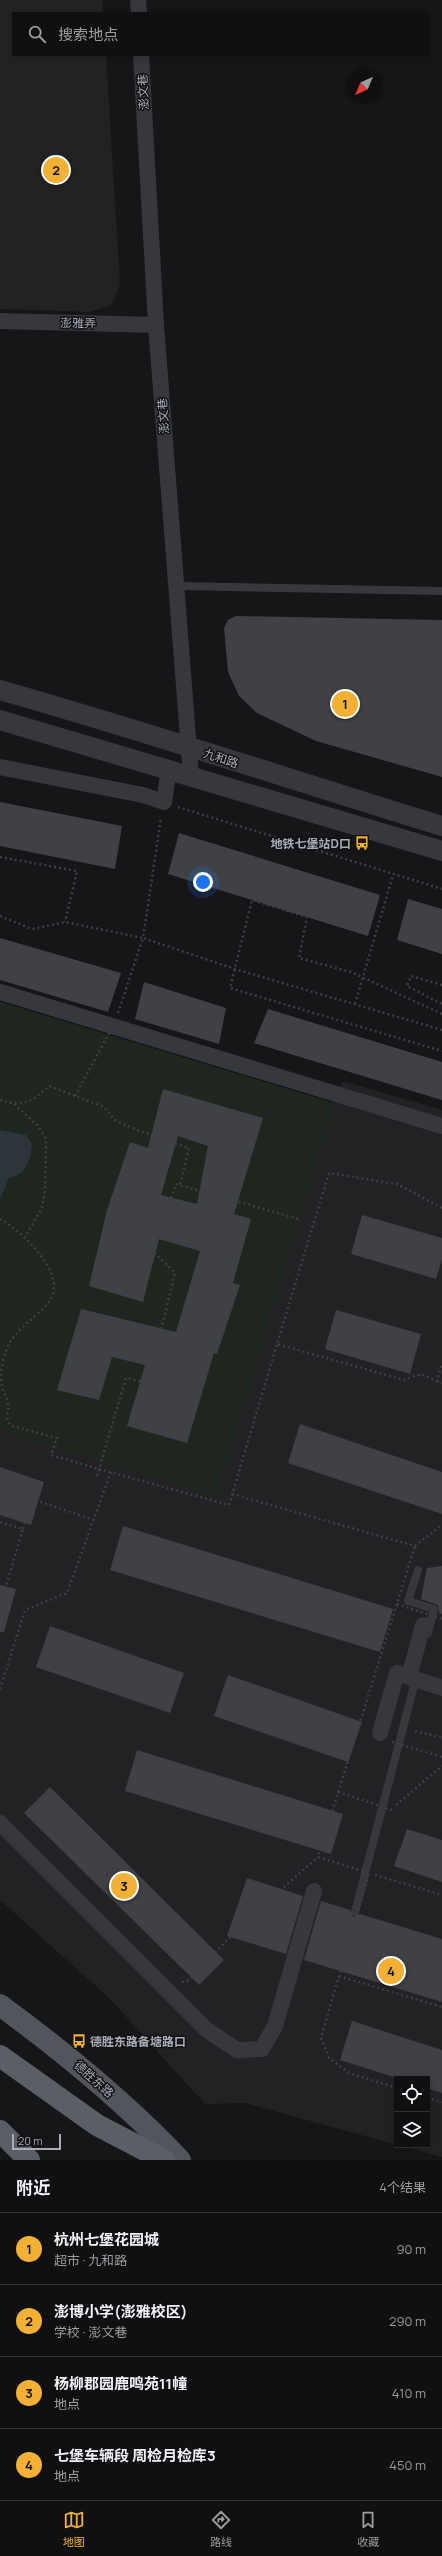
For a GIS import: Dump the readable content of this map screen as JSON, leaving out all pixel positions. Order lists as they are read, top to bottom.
{
  "streets": {
    "main road": ["德胜东路"],
    "street": ["澎文巷", "澎雅弄", "九和路"]
  },
  "crossings": [
    ["澎文巷", "澎雅弄"],
    ["澎文巷", "九和路"]
  ],
  "places": {
    "bus stop": ["地铁七堡站D口", "德胜东路备塘路口"]
  },
  "scale_bar": "20 m",
  "north": "bottom left",
  "page": {
    "search": "搜索地点",
    "pins": [
      "2",
      "1",
      "3",
      "4"
    ],
    "scale": "20 m",
    "heading": ["附近", "4个结果"],
    "list": [
      {
        "mark": "1",
        "name": "杭州七堡花园城",
        "note": "超市 · 九和路",
        "value": "90 m"
      },
      {
        "mark": "2",
        "name": "澎博小学(澎雅校区)",
        "note": "学校 · 澎文巷",
        "value": "290 m"
      },
      {
        "mark": "3",
        "name": "杨柳郡园鹿鸣苑11幢",
        "note": "地点",
        "value": "410 m"
      },
      {
        "mark": "4",
        "name": "七堡车辆段 周检月检库3",
        "note": "地点",
        "value": "450 m"
      }
    ],
    "nav": ["地图", "路线", "收藏"]
  }
}
